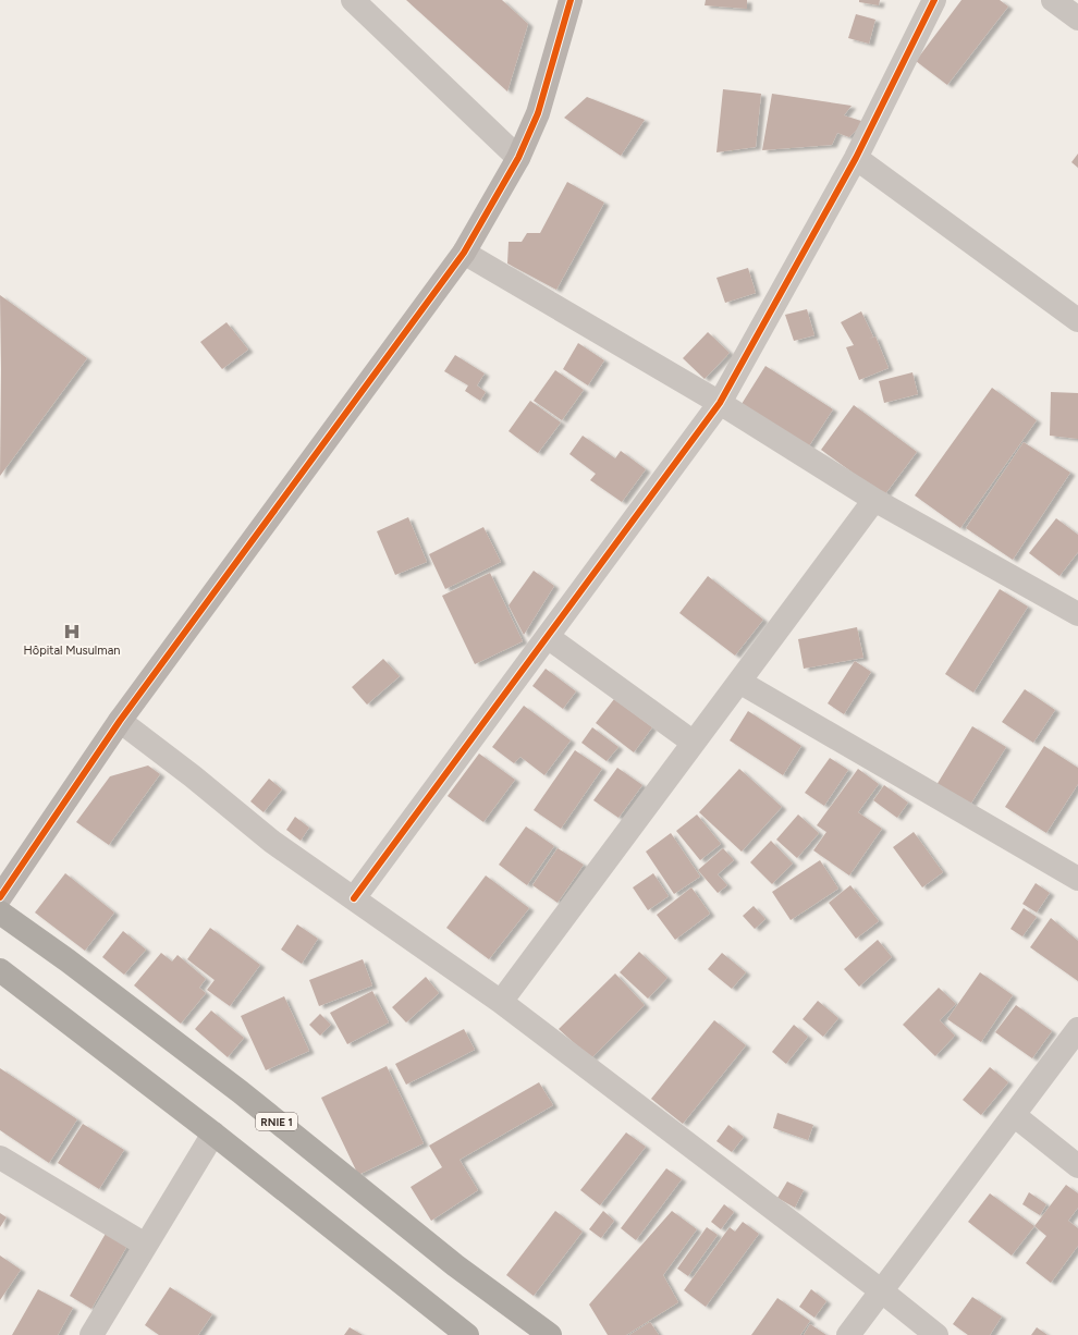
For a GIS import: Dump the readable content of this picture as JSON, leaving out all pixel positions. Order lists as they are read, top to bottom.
{
  "streets": {
    "highway": ["RNIE 1"]
  },
  "places": {
    "hospital": ["Hôpital Musulman"]
  }
}
